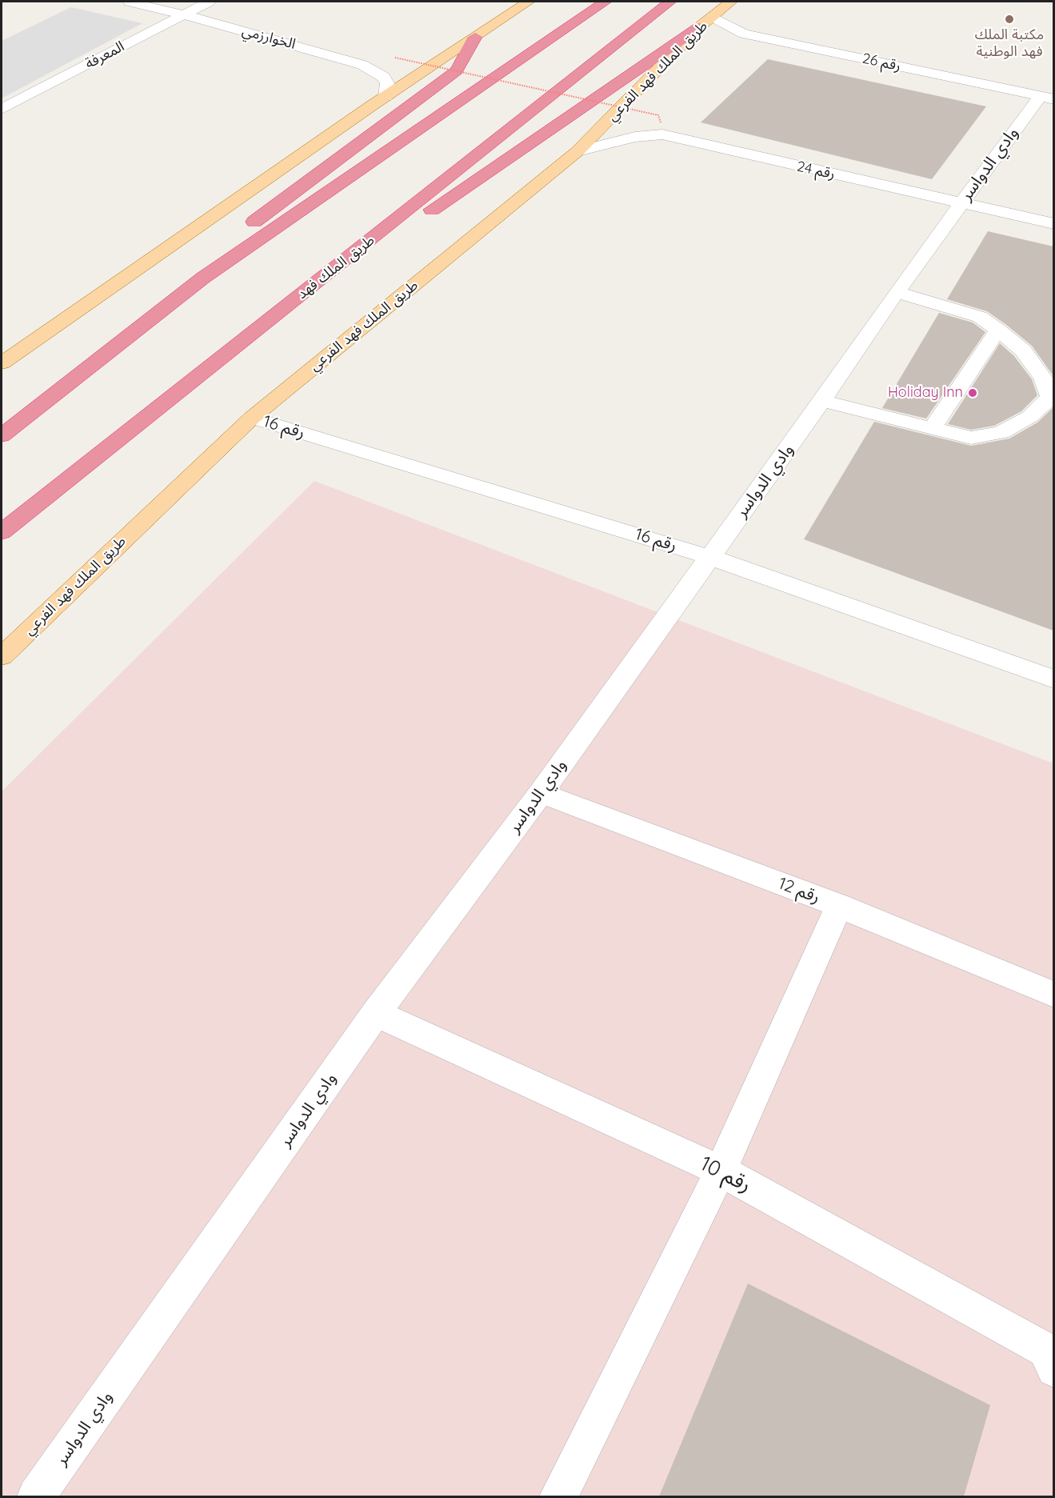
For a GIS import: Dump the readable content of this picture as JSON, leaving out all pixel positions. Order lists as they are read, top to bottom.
{
  "streets": {
    "highway": ["طريق الملك فهد"],
    "main road": ["طريق الملك فهد الفرعي"],
    "street": [
      "الخوارزمي",
      "المعرفة",
      "رقم 26",
      "وادي الدواسر",
      "رقم 24",
      "رقم 16",
      "رقم 12",
      "رقم 10"
    ]
  },
  "crossings": [
    ["الخوارزمي", "المعرفة"],
    ["رقم 26", "طريق الملك فهد الفرعي"],
    ["رقم 26", "وادي الدواسر"],
    ["طريق الملك فهد الفرعي", "رقم 24"],
    ["طريق الملك فهد الفرعي", "رقم 16"],
    ["وادي الدواسر", "رقم 24"],
    ["وادي الدواسر", "رقم 16"],
    ["وادي الدواسر", "رقم 12"],
    ["وادي الدواسر", "رقم 10"]
  ],
  "places": ["مكتبة الملك فهد الوطنية", "Holiday Inn"]
}
